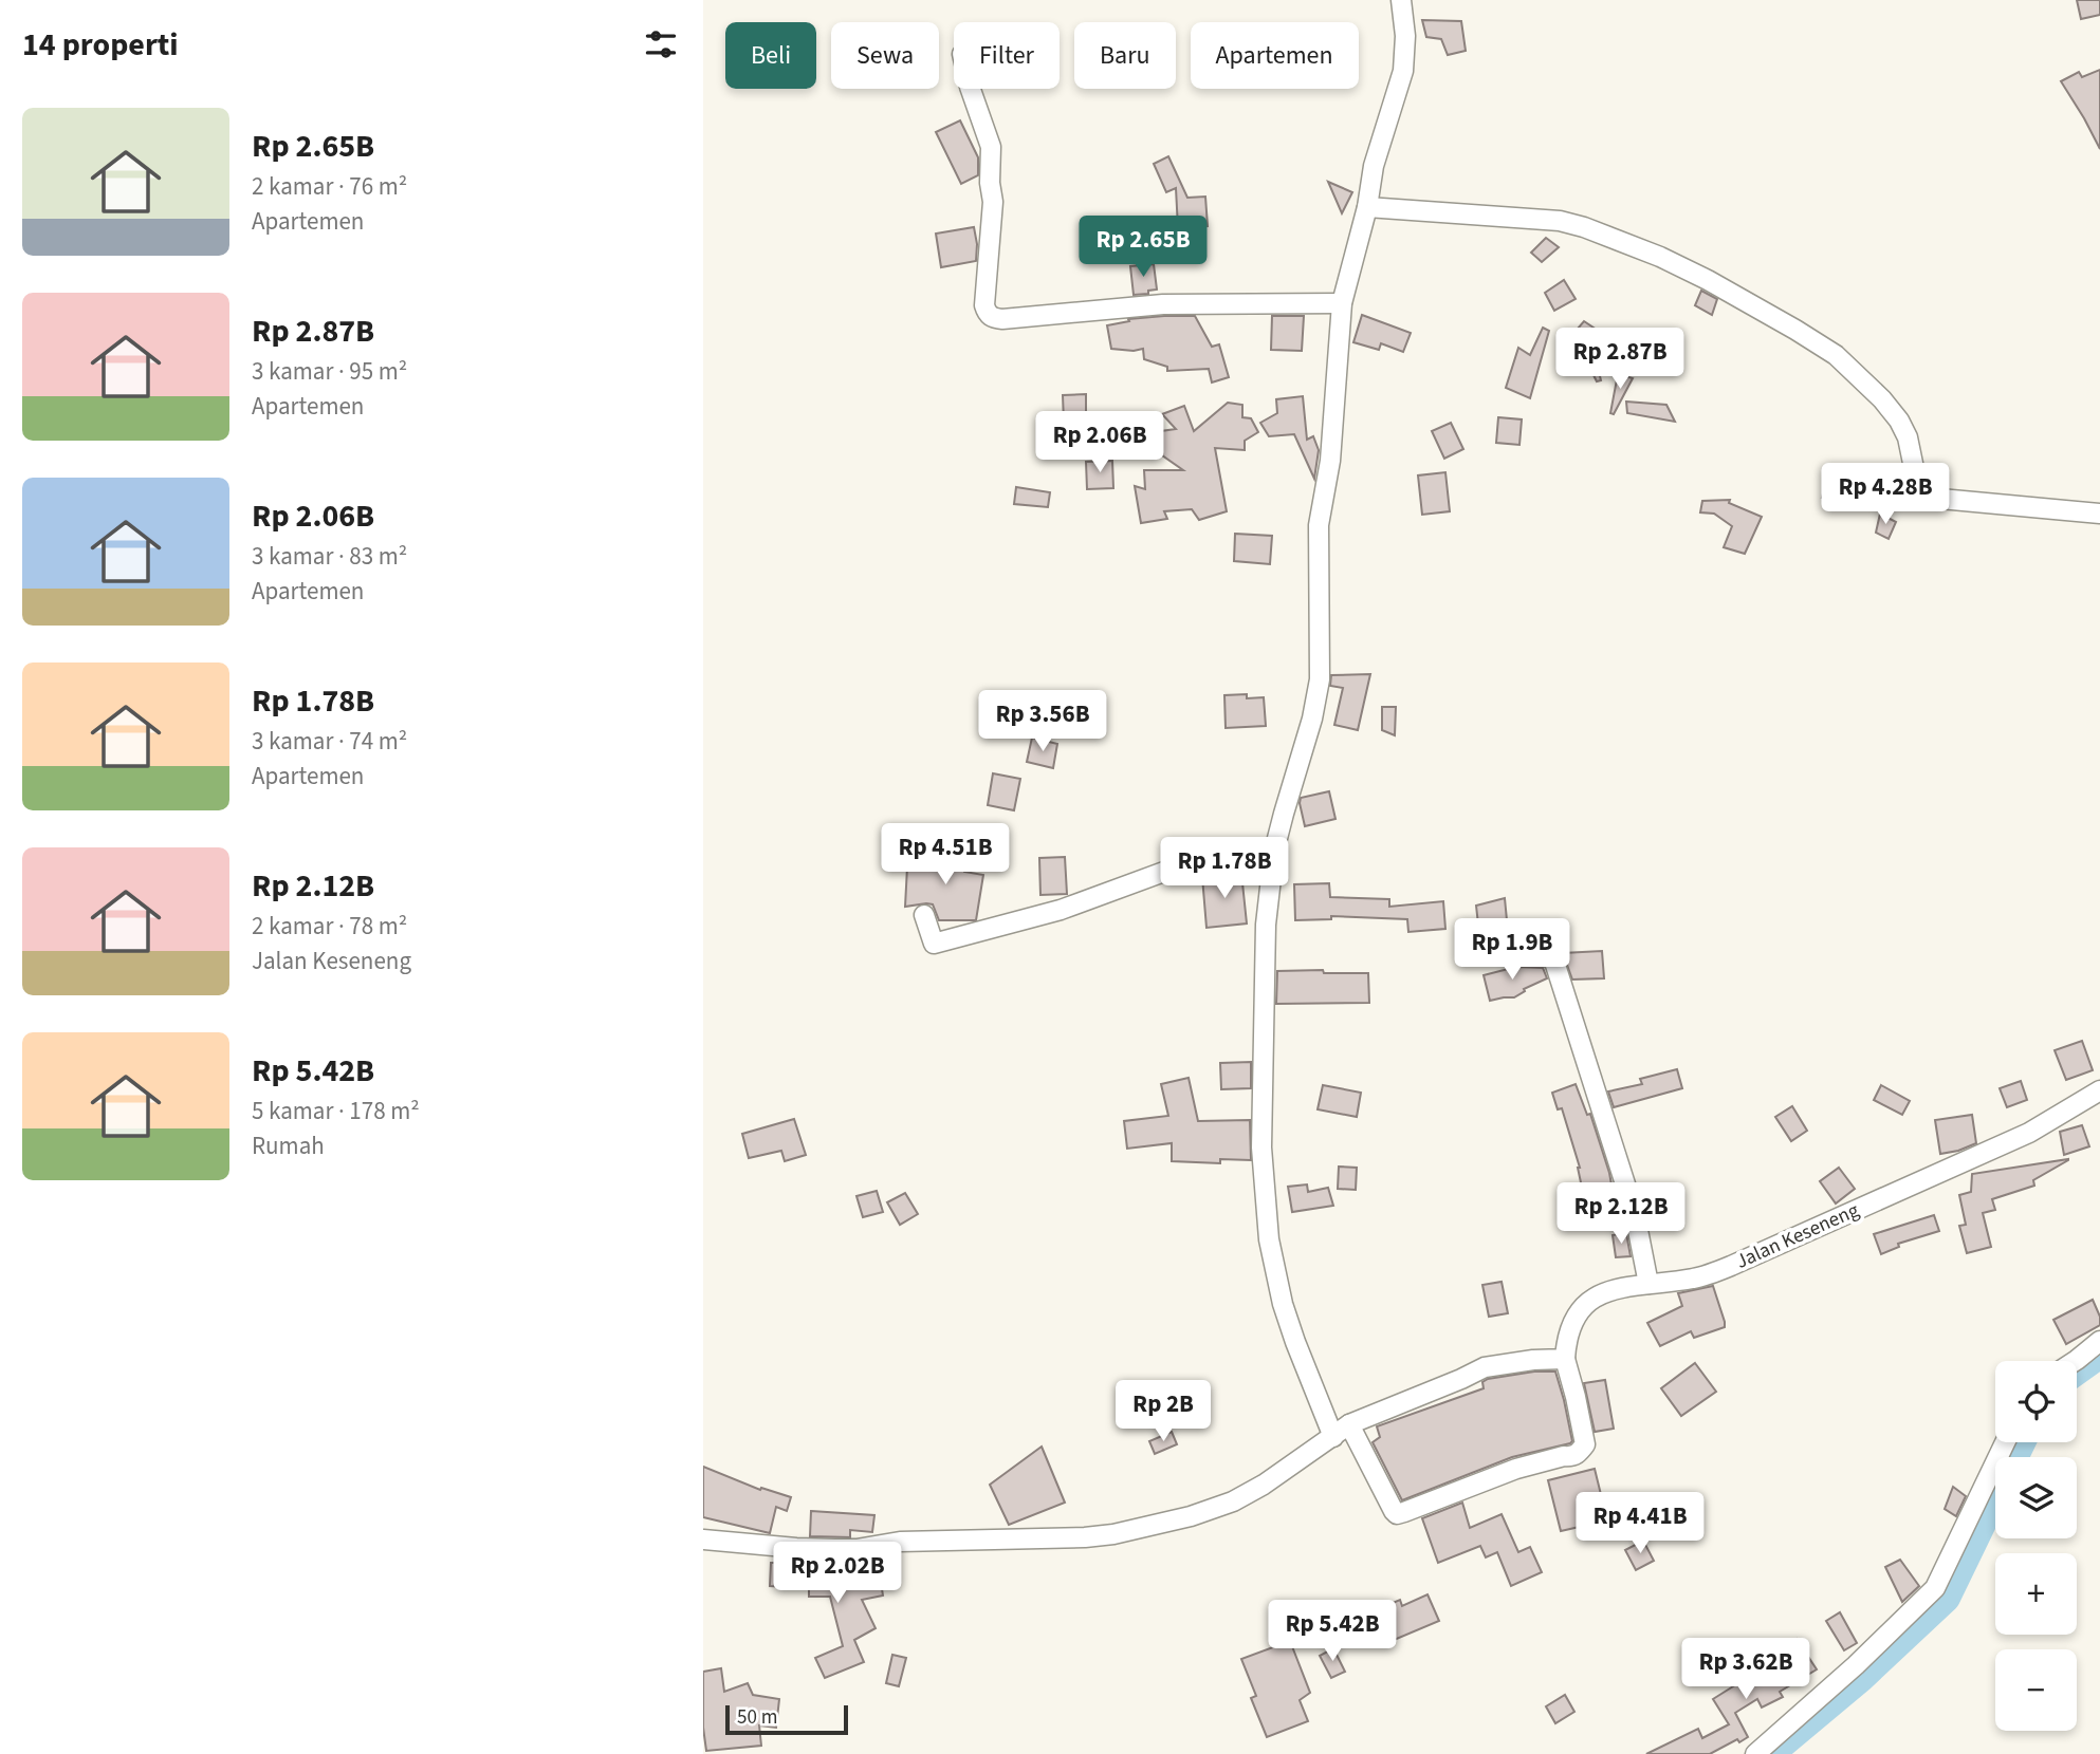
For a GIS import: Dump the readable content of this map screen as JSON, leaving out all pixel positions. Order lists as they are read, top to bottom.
{
  "streets": {
    "street": ["Jalan Keseneng"]
  },
  "scale_bar": "50 m",
  "page": {
    "heading": "14 properti",
    "chip": [
      "Beli",
      "Sewa",
      "Filter",
      "Baru",
      "Apartemen"
    ],
    "list": [
      {
        "name": "Rp 2.65B",
        "note": "2 kamar · 76 m² · Apartemen"
      },
      {
        "name": "Rp 2.87B",
        "note": "3 kamar · 95 m² · Apartemen"
      },
      {
        "name": "Rp 2.06B",
        "note": "3 kamar · 83 m² · Apartemen"
      },
      {
        "name": "Rp 1.78B",
        "note": "3 kamar · 74 m² · Apartemen"
      },
      {
        "name": "Rp 2.12B",
        "note": "2 kamar · 78 m² · Jalan Keseneng"
      },
      {
        "name": "Rp 5.42B",
        "note": "5 kamar · 178 m² · Rumah"
      }
    ],
    "price": [
      "Rp 2.65B",
      "Rp 2.87B",
      "Rp 2.06B",
      "Rp 4.28B",
      "Rp 3.56B",
      "Rp 4.51B",
      "Rp 1.78B",
      "Rp 1.9B",
      "Rp 2.12B",
      "Rp 2B",
      "Rp 4.41B",
      "Rp 2.02B",
      "Rp 5.42B",
      "Rp 3.62B"
    ],
    "map_buttons": ["+", "−"],
    "scale": "50 m"
  }
}
